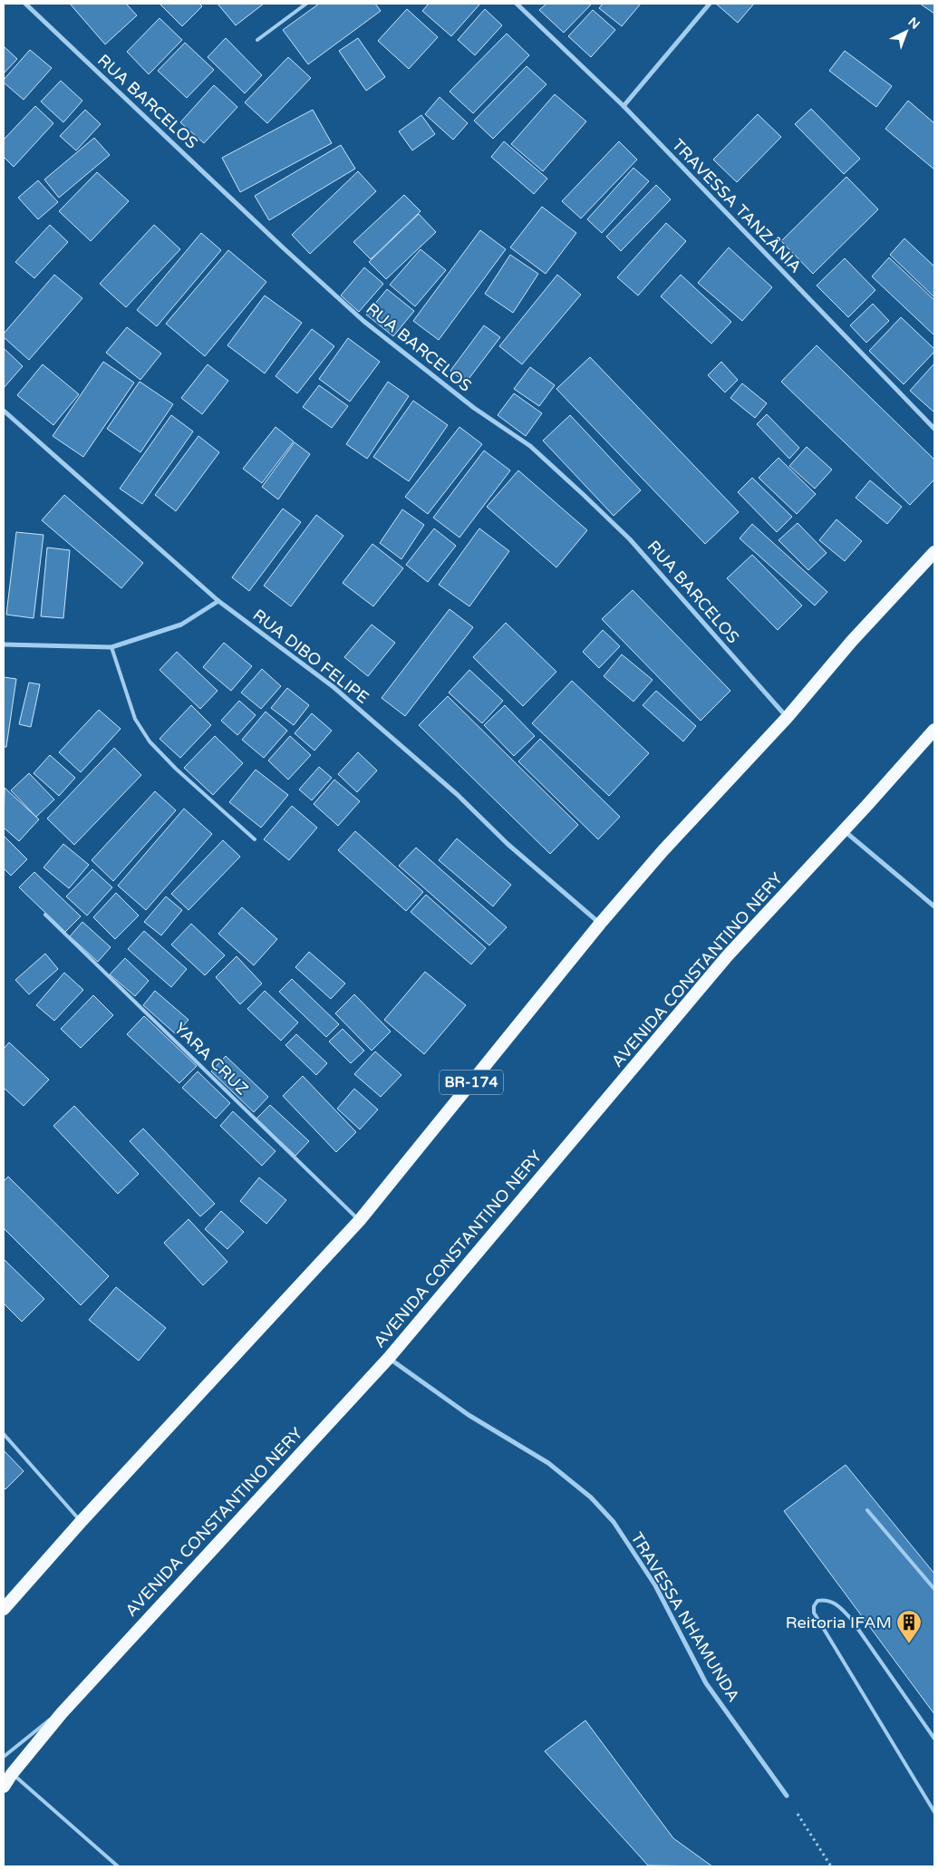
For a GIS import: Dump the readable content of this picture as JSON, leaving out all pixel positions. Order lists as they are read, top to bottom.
{
  "streets": {
    "highway": ["AVENIDA CONSTANTINO NERY", "BR-174"],
    "street": [
      "RUA BARCELOS",
      "TRAVESSA TANZÂNIA",
      "RUA DIBO FELIPE",
      "TRAVESSA NHAMUNDA"
    ],
    "lane": ["YARA CRUZ"]
  },
  "crossings": [
    ["RUA BARCELOS", "BR-174"],
    ["RUA DIBO FELIPE", "BR-174"],
    ["AVENIDA CONSTANTINO NERY", "TRAVESSA NHAMUNDA"],
    ["YARA CRUZ", "BR-174"]
  ],
  "places": {
    "building": ["Reitoria IFAM"]
  },
  "north": "top right"
}
